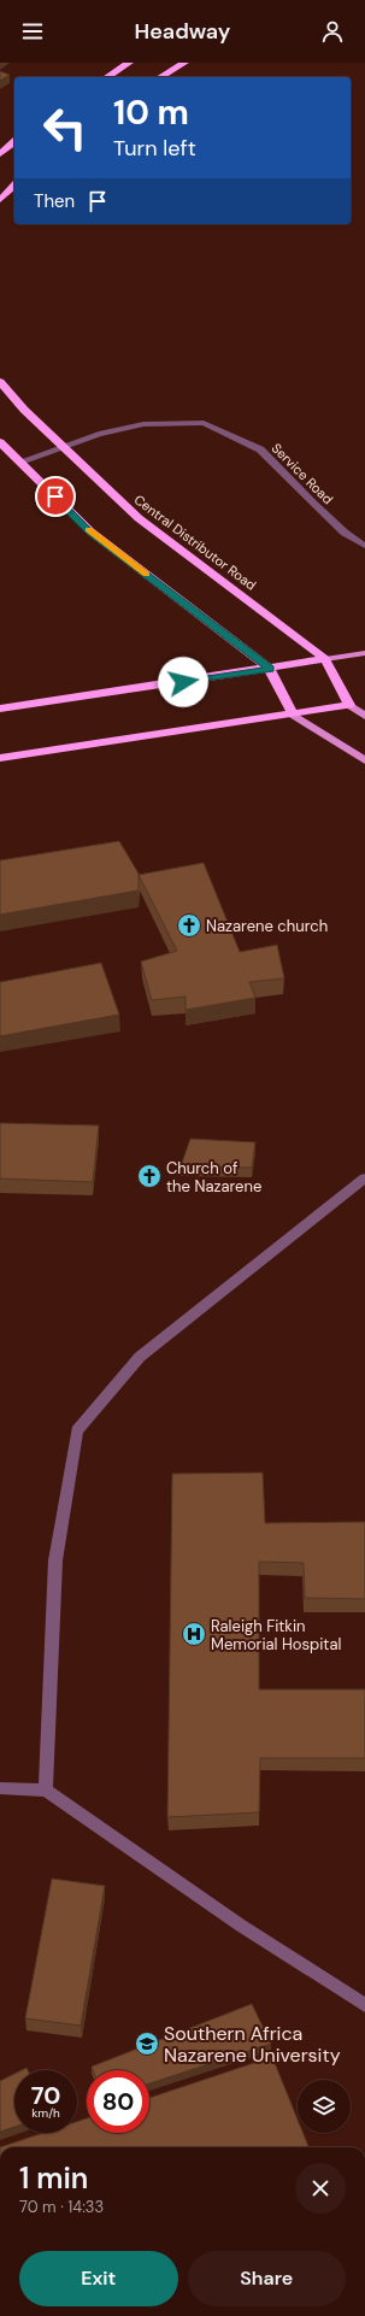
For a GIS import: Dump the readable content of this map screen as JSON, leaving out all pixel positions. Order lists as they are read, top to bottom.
{
  "streets": {
    "highway": ["Central Distributor Road"],
    "street": ["Service Road"]
  },
  "crossings": [
    ["Service Road", "Central Distributor Road"]
  ],
  "places": {
    "church": ["Nazarene church", "Church of the Nazarene"],
    "hospital": ["Raleigh Fitkin Memorial Hospital"],
    "school or university": ["Southern Africa Nazarene University"]
  },
  "page": {
    "header": "Headway",
    "turn": ["10 m", "Turn left"],
    "then": "Then",
    "speed": "70 km/h",
    "limit": "80",
    "heading": ["1 min", "70 m · 14:33"],
    "buttons": ["Exit", "Share"]
  }
}
